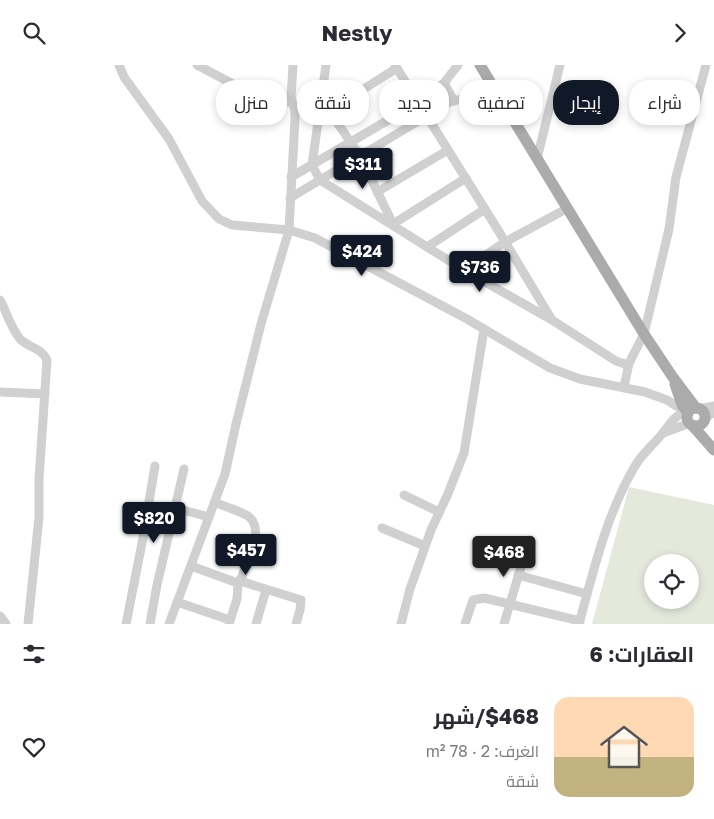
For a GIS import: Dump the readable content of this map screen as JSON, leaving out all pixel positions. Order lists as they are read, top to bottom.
{
  "page": {
    "header": "Nestly",
    "chip": [
      "شراء",
      "إيجار",
      "تصفية",
      "جديد",
      "شقة",
      "منزل"
    ],
    "price": [
      "$311",
      "$424",
      "$736",
      "$820",
      "$457",
      "$468"
    ],
    "heading": "العقارات: 6",
    "list": [
      {
        "name": "$468/شهر",
        "note": "الغرف: 2 · 78 m² · شقة"
      }
    ]
  }
}
